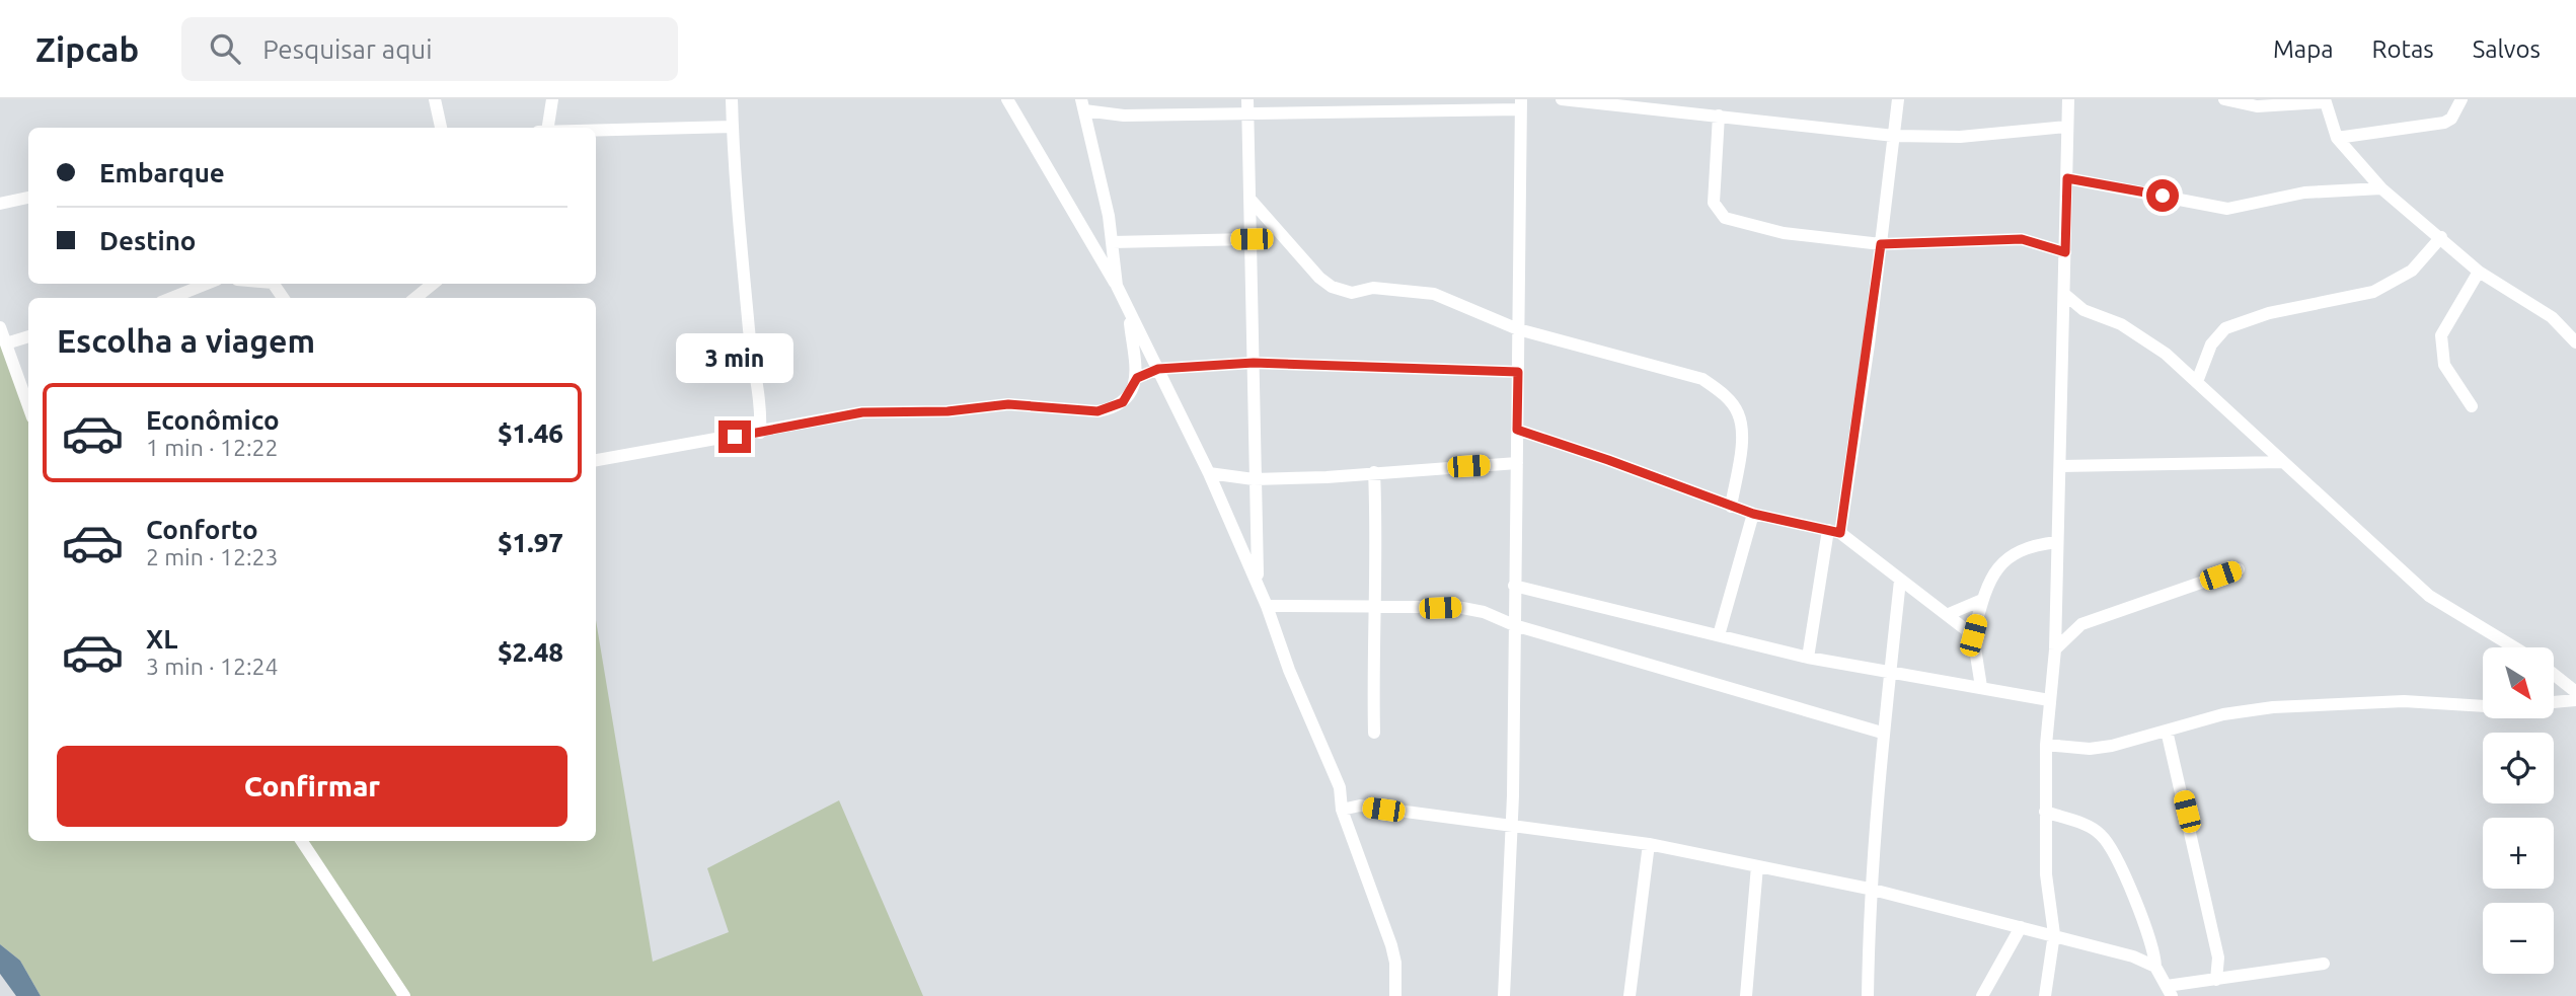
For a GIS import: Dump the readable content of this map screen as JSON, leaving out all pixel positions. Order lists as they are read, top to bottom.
{
  "north": "bottom right",
  "page": {
    "header": "Zipcab",
    "search": "Pesquisar aqui",
    "nav": ["Mapa", "Rotas", "Salvos"],
    "banner": ["Embarque", "Destino"],
    "heading": "Escolha a viagem",
    "bubble": "3 min",
    "list": [
      {
        "name": "Econômico",
        "note": "1 min · 12:22",
        "value": "$1.46"
      },
      {
        "name": "Conforto",
        "note": "2 min · 12:23",
        "value": "$1.97"
      },
      {
        "name": "XL",
        "note": "3 min · 12:24",
        "value": "$2.48"
      }
    ],
    "map_buttons": ["+", "−"],
    "buttons": "Confirmar"
  }
}
